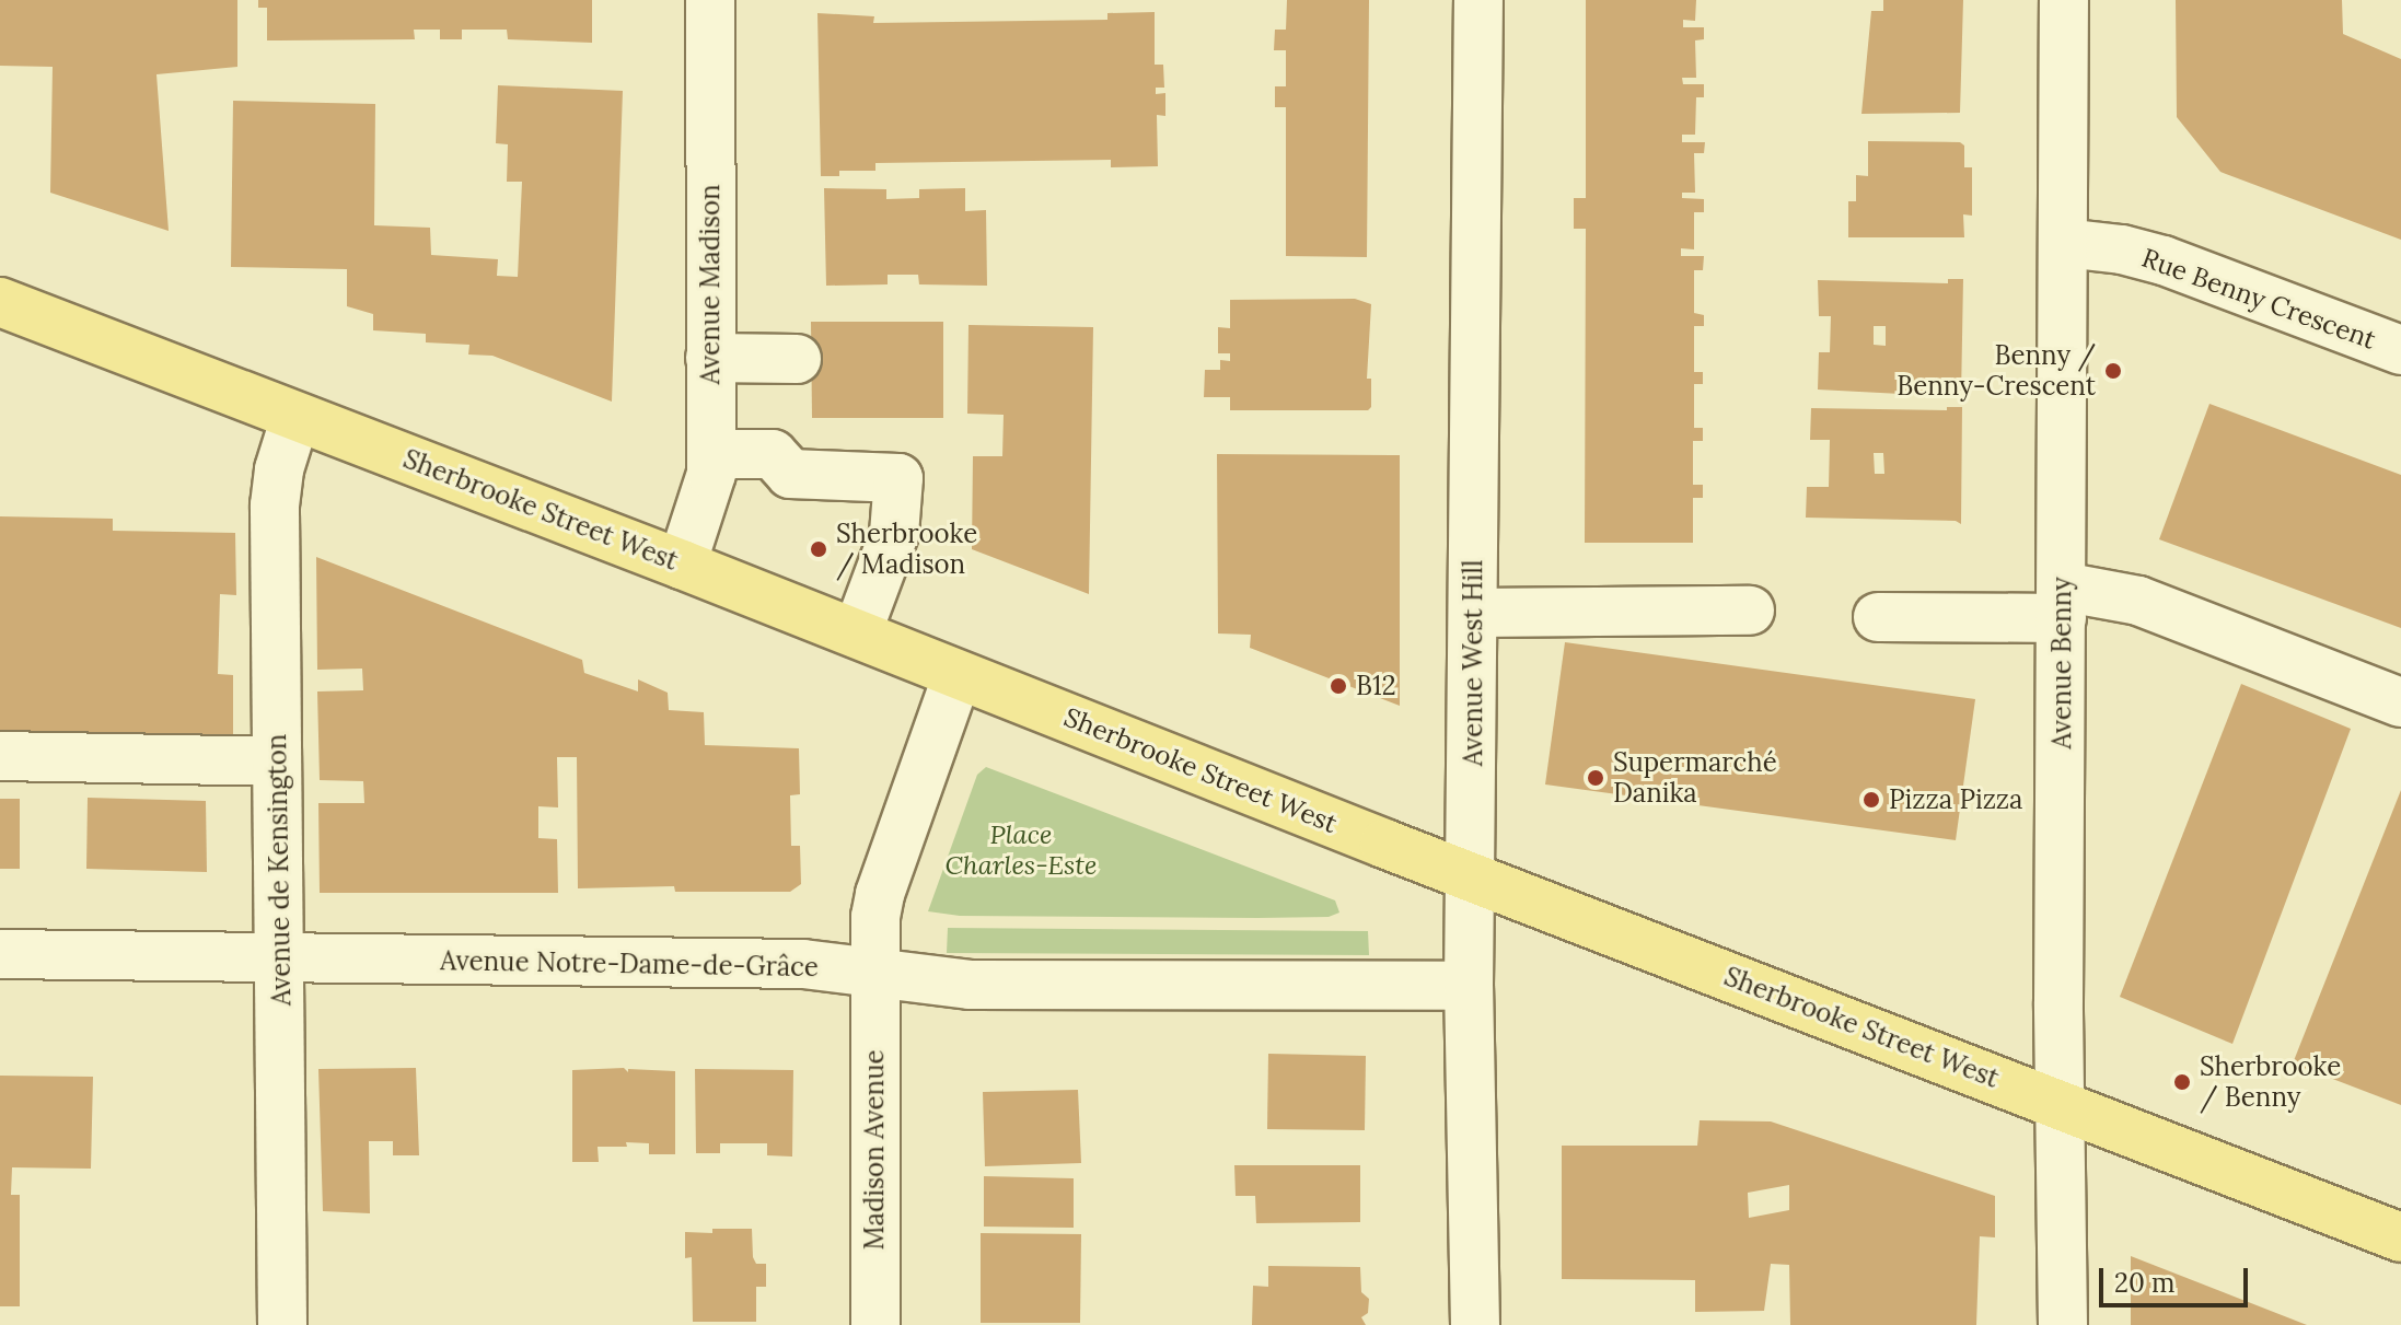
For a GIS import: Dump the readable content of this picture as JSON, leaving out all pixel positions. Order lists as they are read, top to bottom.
{
  "streets": {
    "main road": ["Sherbrooke Street West"],
    "street": [
      "Avenue Madison",
      "Rue Benny Crescent",
      "Avenue West Hill",
      "Avenue Benny",
      "Avenue de Kensington",
      "Avenue Notre-Dame-de-Grâce",
      "Madison Avenue"
    ]
  },
  "crossings": [
    ["Avenue Madison", "Sherbrooke Street West"],
    ["Rue Benny Crescent", "Avenue Benny"],
    ["Sherbrooke Street West", "Avenue West Hill"],
    ["Sherbrooke Street West", "Avenue Benny"],
    ["Sherbrooke Street West", "Avenue de Kensington"],
    ["Avenue West Hill", "Avenue Notre-Dame-de-Grâce"],
    ["Avenue de Kensington", "Avenue Notre-Dame-de-Grâce"],
    ["Avenue Notre-Dame-de-Grâce", "Madison Avenue"]
  ],
  "parks": ["Place Charles-Este"],
  "places": [
    "Benny / Benny-Crescent",
    "Sherbrooke / Madison",
    "B12",
    "Supermarché Danika",
    "Pizza Pizza",
    "Sherbrooke / Benny"
  ],
  "scale_bar": "20 m"
}
